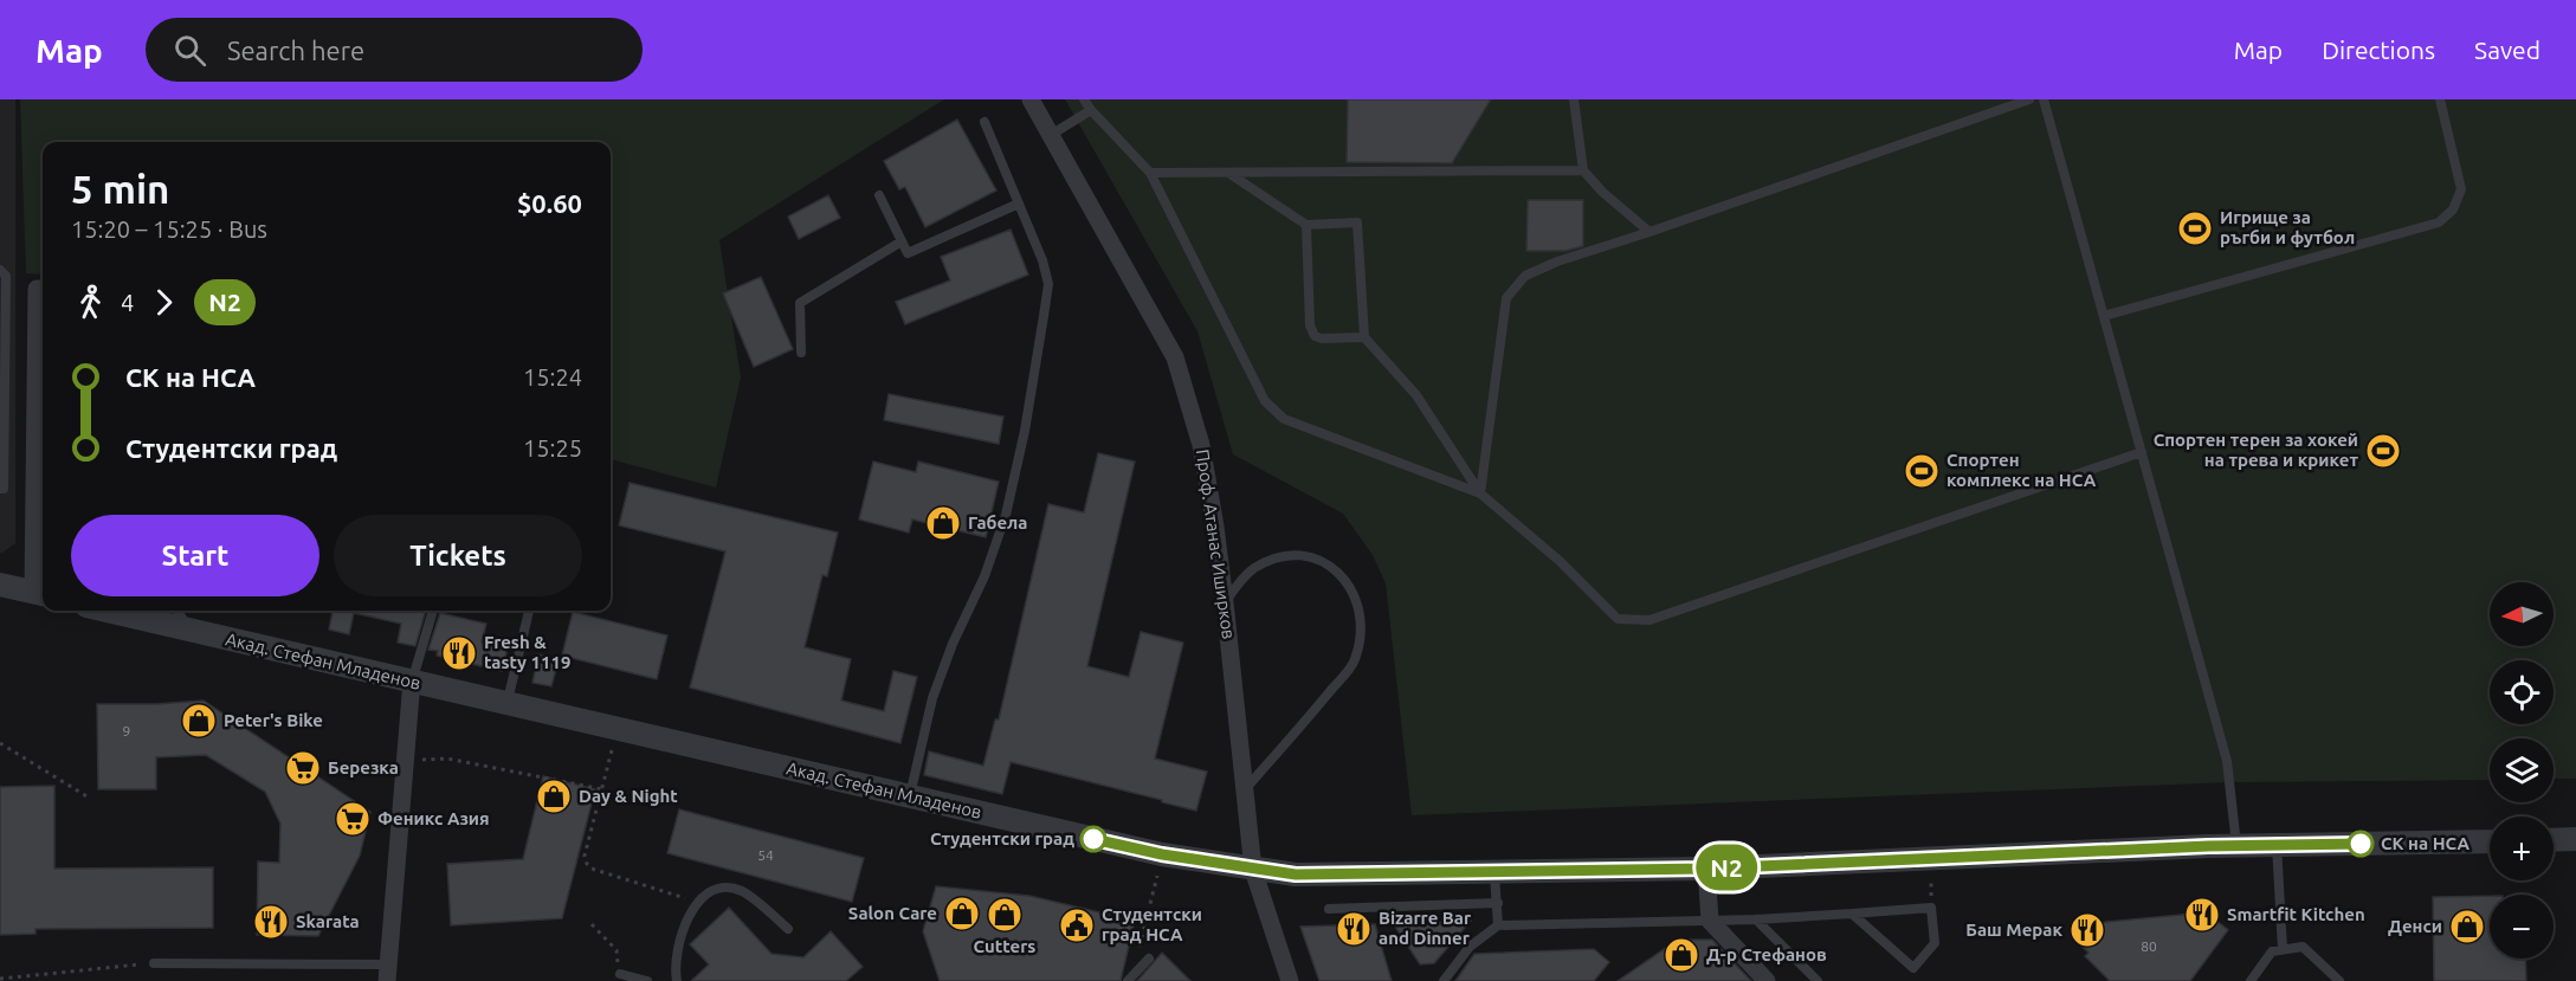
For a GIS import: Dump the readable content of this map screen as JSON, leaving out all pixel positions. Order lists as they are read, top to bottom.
{
  "streets": {
    "street": ["Проф. Атанас Иширков", "Акад. Стефан Младенов"]
  },
  "crossings": [
    ["Проф. Атанас Иширков", "Акад. Стефан Младенов"]
  ],
  "places": {
    "sports": ["Игрище за ръгби и футбол", "Спортен терен за хокей на трева и крикет", "Спортен комплекс на НСА"],
    "shop": [
      "Габела",
      "Peter's Bike",
      "Day & Night",
      "Salon Care",
      "Cutters",
      "Денси",
      "Д-р Стефанов"
    ],
    "restaurant": [
      "Fresh & tasty 1119",
      "Smartfit Kitchen",
      "Skarata",
      "Bizarre Bar and Dinner",
      "Баш Мерак"
    ],
    "supermarket": ["Березка", "Феникс Азия"],
    "other": ["Студентски град", "СК на НСА"],
    "public building": ["Студентски град НСА"]
  },
  "lines": ["bus line N2"],
  "house_numbers": ["9", "54", "80"],
  "north": "left",
  "page": {
    "header": "Map",
    "search": "Search here",
    "nav": ["Map", "Directions", "Saved"],
    "on_map": "N2",
    "heading": ["5 min", "15:20 – 15:25 · Bus", "$0.60"],
    "legs": ["4", "N2"],
    "list": [
      {
        "name": "СК на НСА",
        "value": "15:24"
      },
      {
        "name": "Студентски град",
        "value": "15:25"
      }
    ],
    "buttons": ["Start", "Tickets"],
    "map_buttons": ["+", "−"]
  }
}
